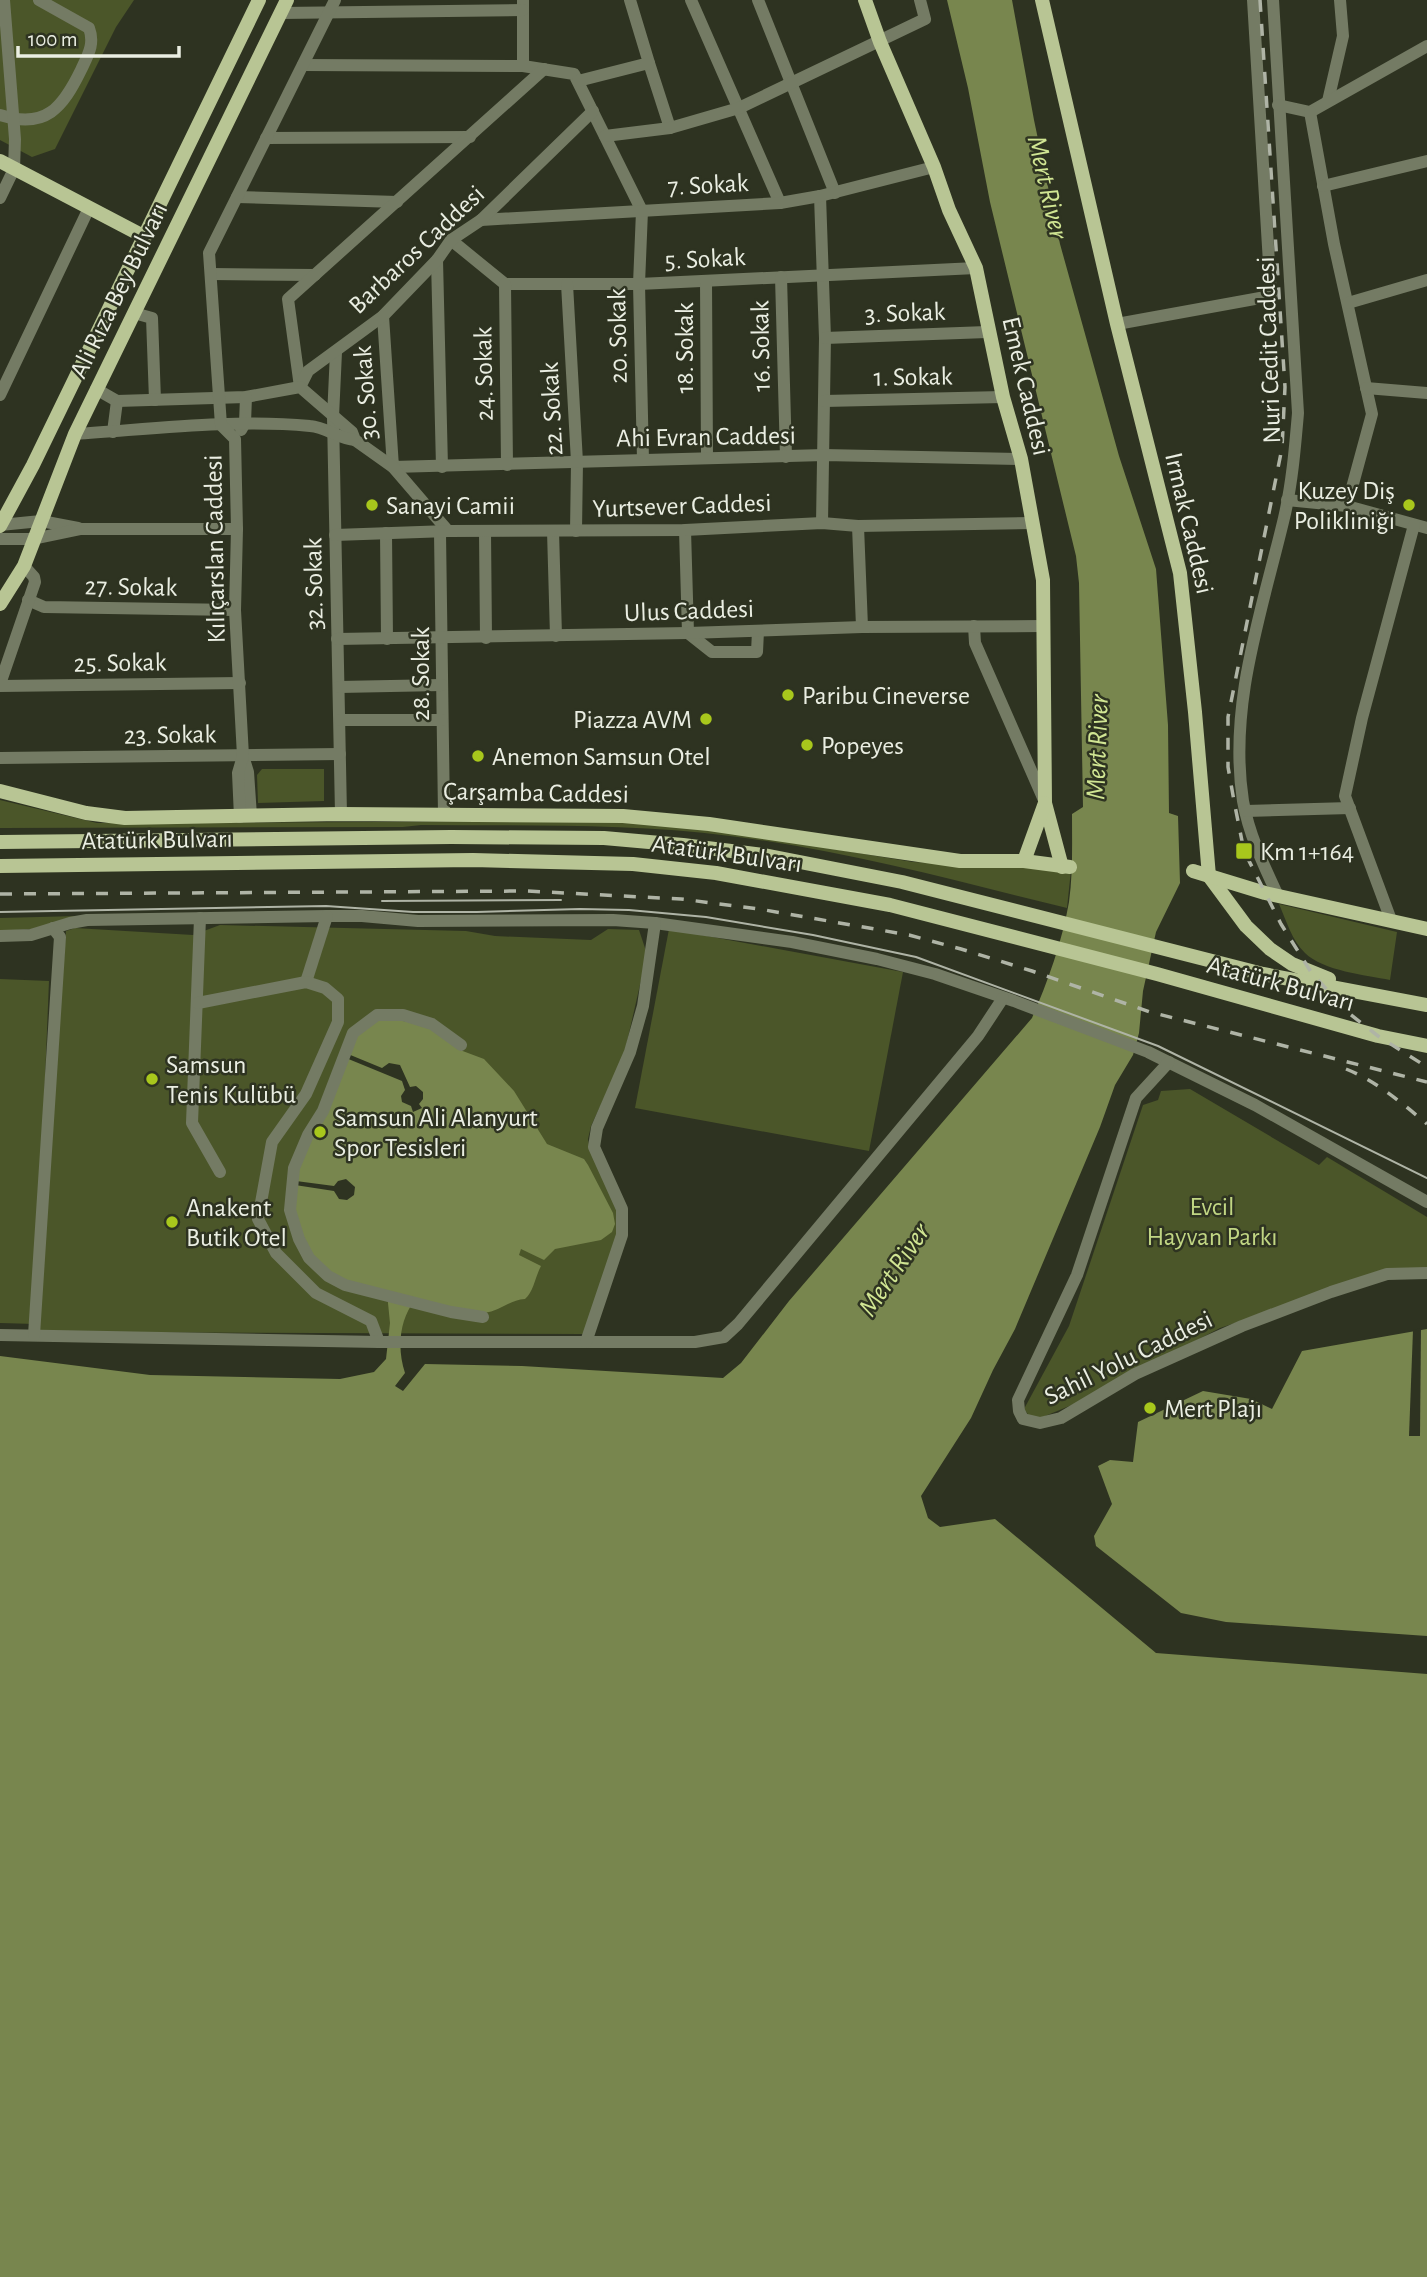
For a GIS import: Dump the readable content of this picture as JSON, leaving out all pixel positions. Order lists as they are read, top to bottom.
{
  "streets": {
    "main road": [
      "Ali Rıza Bey Bulvarı",
      "Emek Caddesi",
      "Irmak Caddesi",
      "Çarşamba Caddesi",
      "Atatürk Bulvarı"
    ],
    "street": [
      "7. Sokak",
      "Barbaros Caddesi",
      "5. Sokak",
      "3. Sokak",
      "20. Sokak",
      "16. Sokak",
      "18. Sokak",
      "Nuri Cedit Caddesi",
      "24. Sokak",
      "1. Sokak",
      "30. Sokak",
      "22. Sokak",
      "Ahi Evran Caddesi",
      "Yurtsever Caddesi",
      "Kılıçarslan Caddesi",
      "32. Sokak",
      "27. Sokak",
      "Ulus Caddesi",
      "25. Sokak",
      "28. Sokak",
      "23. Sokak",
      "Sahil Yolu Caddesi"
    ]
  },
  "crossings": [
    ["7. Sokak", "Barbaros Caddesi"],
    ["7. Sokak", "20. Sokak"],
    ["7. Sokak", "Emek Caddesi"],
    ["Barbaros Caddesi", "30. Sokak"],
    ["Barbaros Caddesi", "32. Sokak"],
    ["5. Sokak", "20. Sokak"],
    ["5. Sokak", "16. Sokak"],
    ["5. Sokak", "18. Sokak"],
    ["5. Sokak", "24. Sokak"],
    ["5. Sokak", "Emek Caddesi"],
    ["5. Sokak", "22. Sokak"],
    ["3. Sokak", "Emek Caddesi"],
    ["20. Sokak", "Ahi Evran Caddesi"],
    ["16. Sokak", "Ahi Evran Caddesi"],
    ["18. Sokak", "Ahi Evran Caddesi"],
    ["Nuri Cedit Caddesi", "Irmak Caddesi"],
    ["24. Sokak", "Ahi Evran Caddesi"],
    ["1. Sokak", "Emek Caddesi"],
    ["Emek Caddesi", "Ahi Evran Caddesi"],
    ["Emek Caddesi", "Yurtsever Caddesi"],
    ["Emek Caddesi", "Ulus Caddesi"],
    ["Emek Caddesi", "Çarşamba Caddesi"],
    ["30. Sokak", "Ahi Evran Caddesi"],
    ["22. Sokak", "Ahi Evran Caddesi"],
    ["22. Sokak", "Yurtsever Caddesi"],
    ["Yurtsever Caddesi", "32. Sokak"],
    ["Yurtsever Caddesi", "28. Sokak"],
    ["Kılıçarslan Caddesi", "27. Sokak"],
    ["Kılıçarslan Caddesi", "25. Sokak"],
    ["Kılıçarslan Caddesi", "23. Sokak"],
    ["Kılıçarslan Caddesi", "Çarşamba Caddesi"],
    ["32. Sokak", "Ulus Caddesi"],
    ["32. Sokak", "23. Sokak"],
    ["32. Sokak", "Çarşamba Caddesi"],
    ["Ulus Caddesi", "28. Sokak"],
    ["28. Sokak", "Çarşamba Caddesi"]
  ],
  "water": ["Mert River"],
  "parks": ["Evcil Hayvan Parkı"],
  "places": {
    "other": [
      "Sanayi Camii",
      "Kuzey Diş Polikliniği",
      "Paribu Cineverse",
      "Piazza AVM",
      "Popeyes",
      "Anemon Samsun Otel",
      "Samsun Tenis Kulübü",
      "Samsun Ali Alanyurt Spor Tesisleri",
      "Anakent Butik Otel",
      "Mert Plajı"
    ],
    "transit": ["Km 1+164"]
  },
  "scale_bar": "100 m"
}
